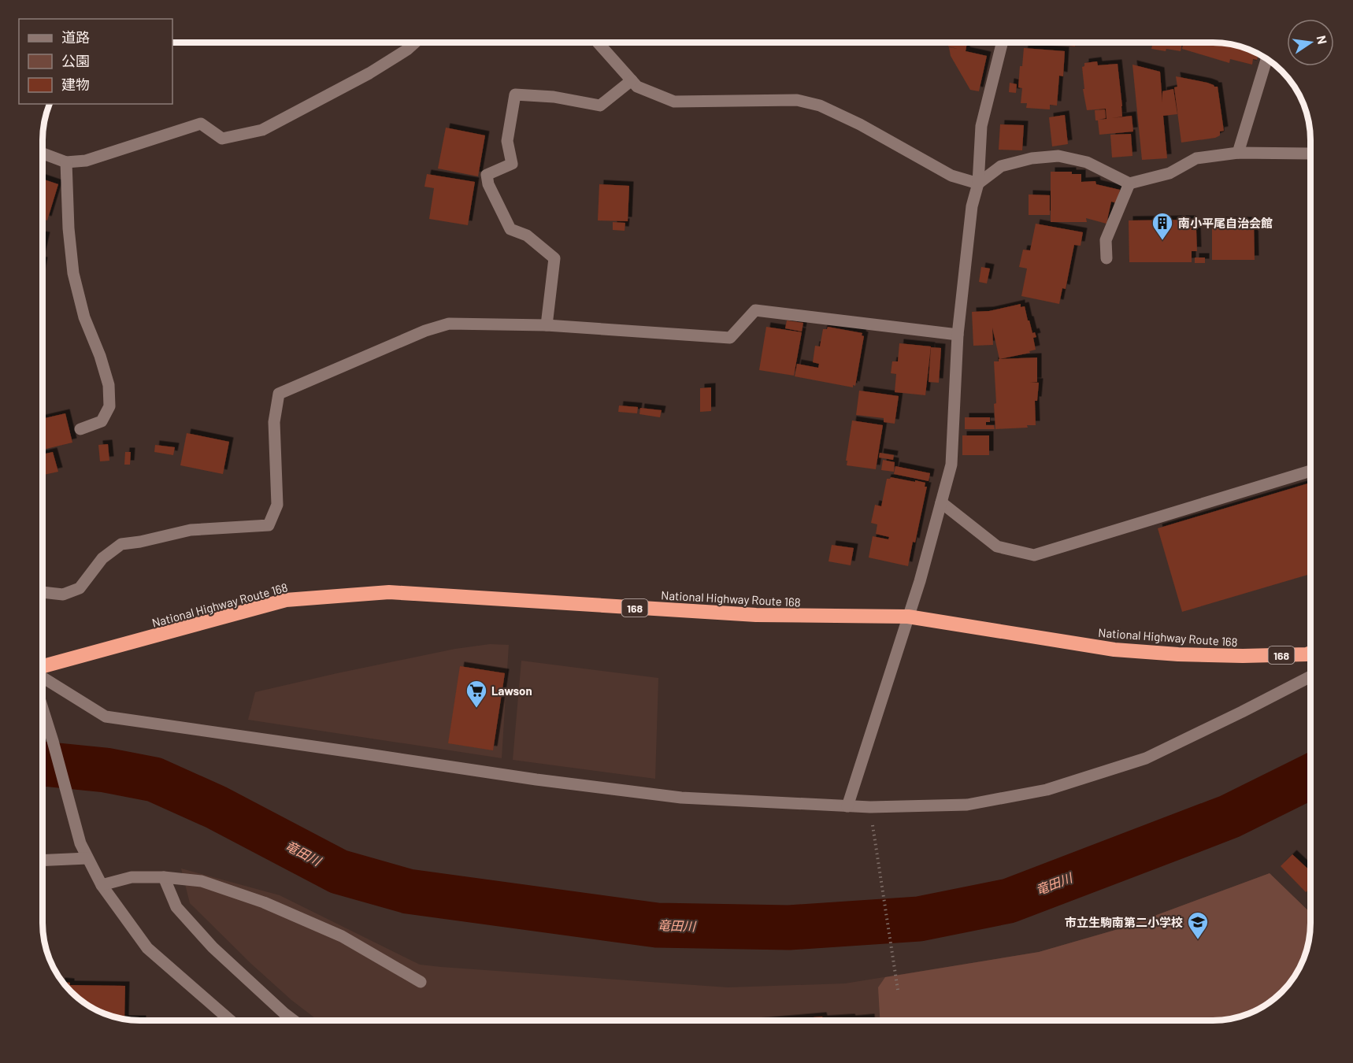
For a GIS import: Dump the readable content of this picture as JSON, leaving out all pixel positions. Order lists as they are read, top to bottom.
{
  "streets": {
    "highway": ["National Highway Route 168", "168"]
  },
  "water": ["竜田川"],
  "places": {
    "building": ["南小平尾自治会館"],
    "supermarket": ["Lawson"],
    "school or university": ["市立生駒南第二小学校"]
  },
  "legend": ["道路", "公園", "建物"],
  "north": "right"
}
